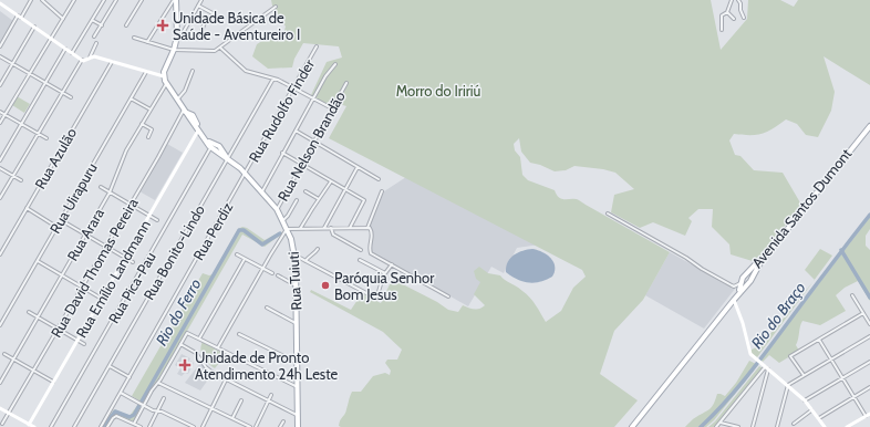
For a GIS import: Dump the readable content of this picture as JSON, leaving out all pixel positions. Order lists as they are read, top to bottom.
{
  "streets": {
    "main road": ["Avenida Santos Dumont", "Rua Tuiuti"],
    "street": [
      "Rua Rudolfo Finder",
      "Rua Nelson Brandão",
      "Rua Azulão",
      "Rua Uirapuru",
      "Rua Perdiz",
      "Rua Arara",
      "Rua Bonito-Lindo",
      "Rua David Thomas Pereira",
      "Rua Emílio Landmann",
      "Rua Pica-Pau"
    ]
  },
  "crossings": [
    ["Rua Rudolfo Finder", "Rua Perdiz"],
    ["Rua Rudolfo Finder", "Rua Tuiuti"],
    ["Rua Nelson Brandão", "Rua Tuiuti"],
    ["Rua Perdiz", "Rua Tuiuti"],
    ["Rua Arara", "Rua Tuiuti"],
    ["Rua Bonito-Lindo", "Rua Tuiuti"],
    ["Rua David Thomas Pereira", "Rua Tuiuti"],
    ["Rua Emílio Landmann", "Rua Tuiuti"],
    ["Rua Tuiuti", "Rua Pica-Pau"]
  ],
  "water": ["Rio do Ferro", "Rio do Braço"],
  "parks": ["Morro do Iririú"],
  "places": {
    "health": ["Unidade Básica de Saúde - Aventureiro I", "Unidade de Pronto Atendimento 24h Leste"],
    "other": ["Paróquia Senhor Bom Jesus"]
  }
}
